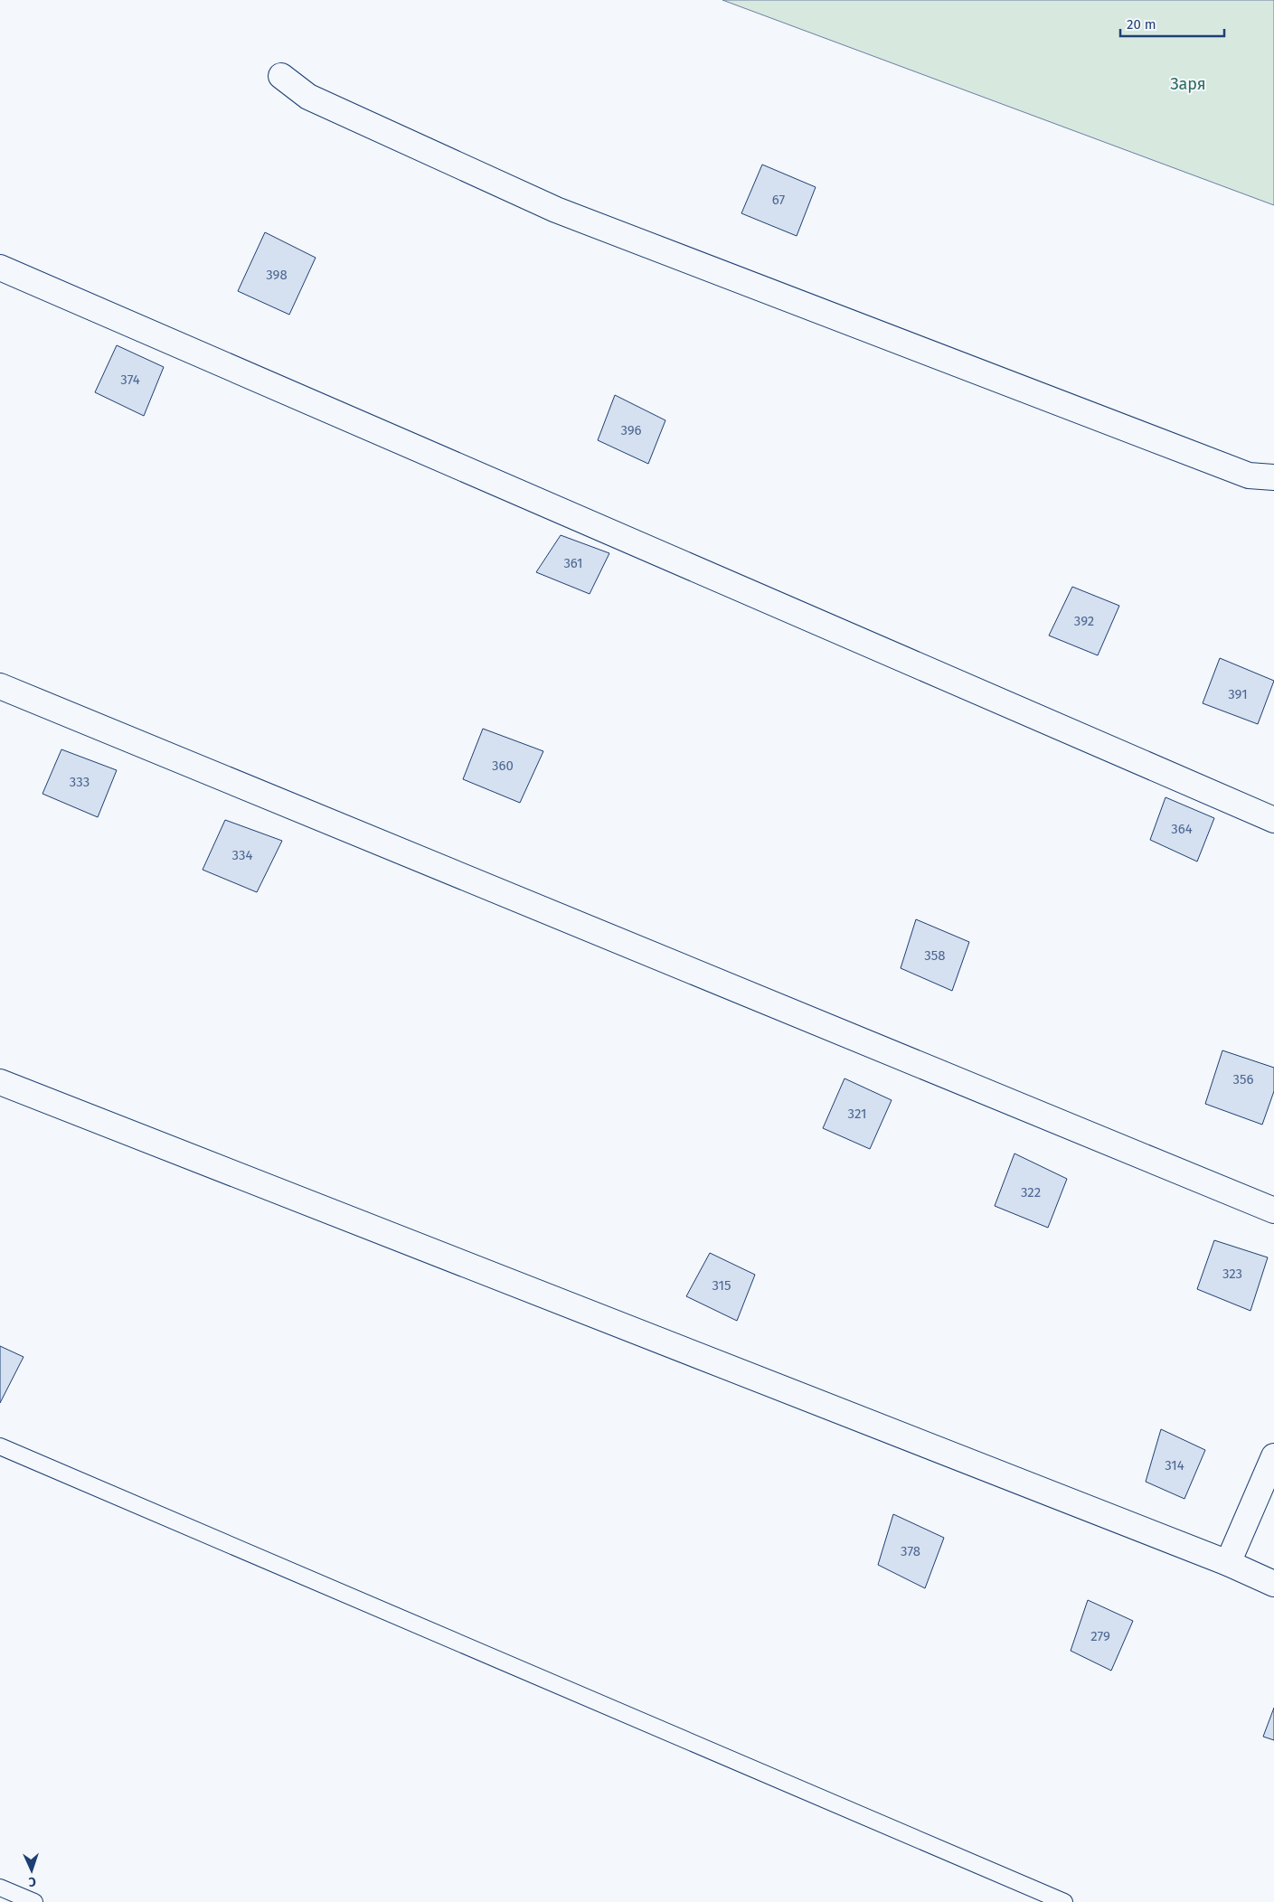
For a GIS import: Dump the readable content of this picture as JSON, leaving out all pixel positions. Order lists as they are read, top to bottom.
{
  "parks": ["Заря"],
  "house_numbers": [
    "67",
    "398",
    "374",
    "396",
    "361",
    "392",
    "391",
    "360",
    "333",
    "364",
    "334",
    "358",
    "356",
    "321",
    "322",
    "323",
    "315",
    "314",
    "378",
    "279"
  ],
  "scale_bar": "20 m",
  "north": "bottom"
}
